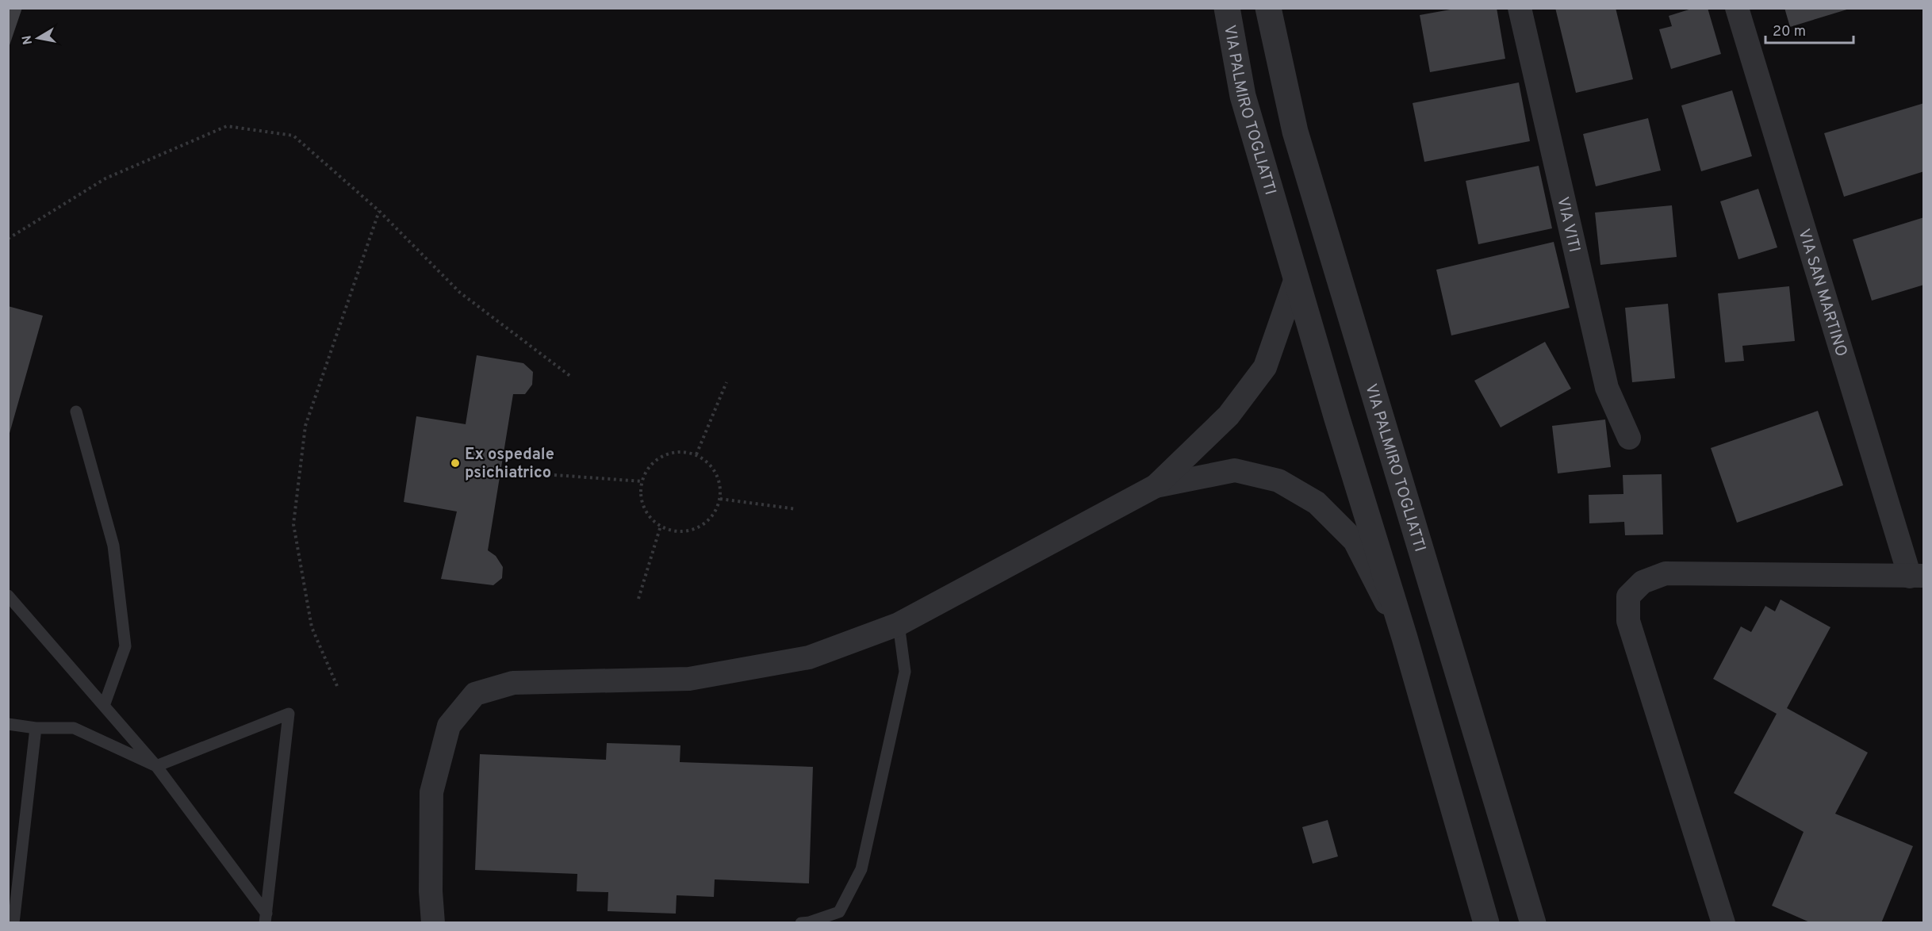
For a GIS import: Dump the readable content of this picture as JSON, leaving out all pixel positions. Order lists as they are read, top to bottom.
{
  "streets": {
    "street": ["VIA PALMIRO TOGLIATTI", "VIA VITI", "VIA SAN MARTINO"]
  },
  "places": ["Ex ospedale psichiatrico"],
  "scale_bar": "20 m",
  "north": "left"
}
